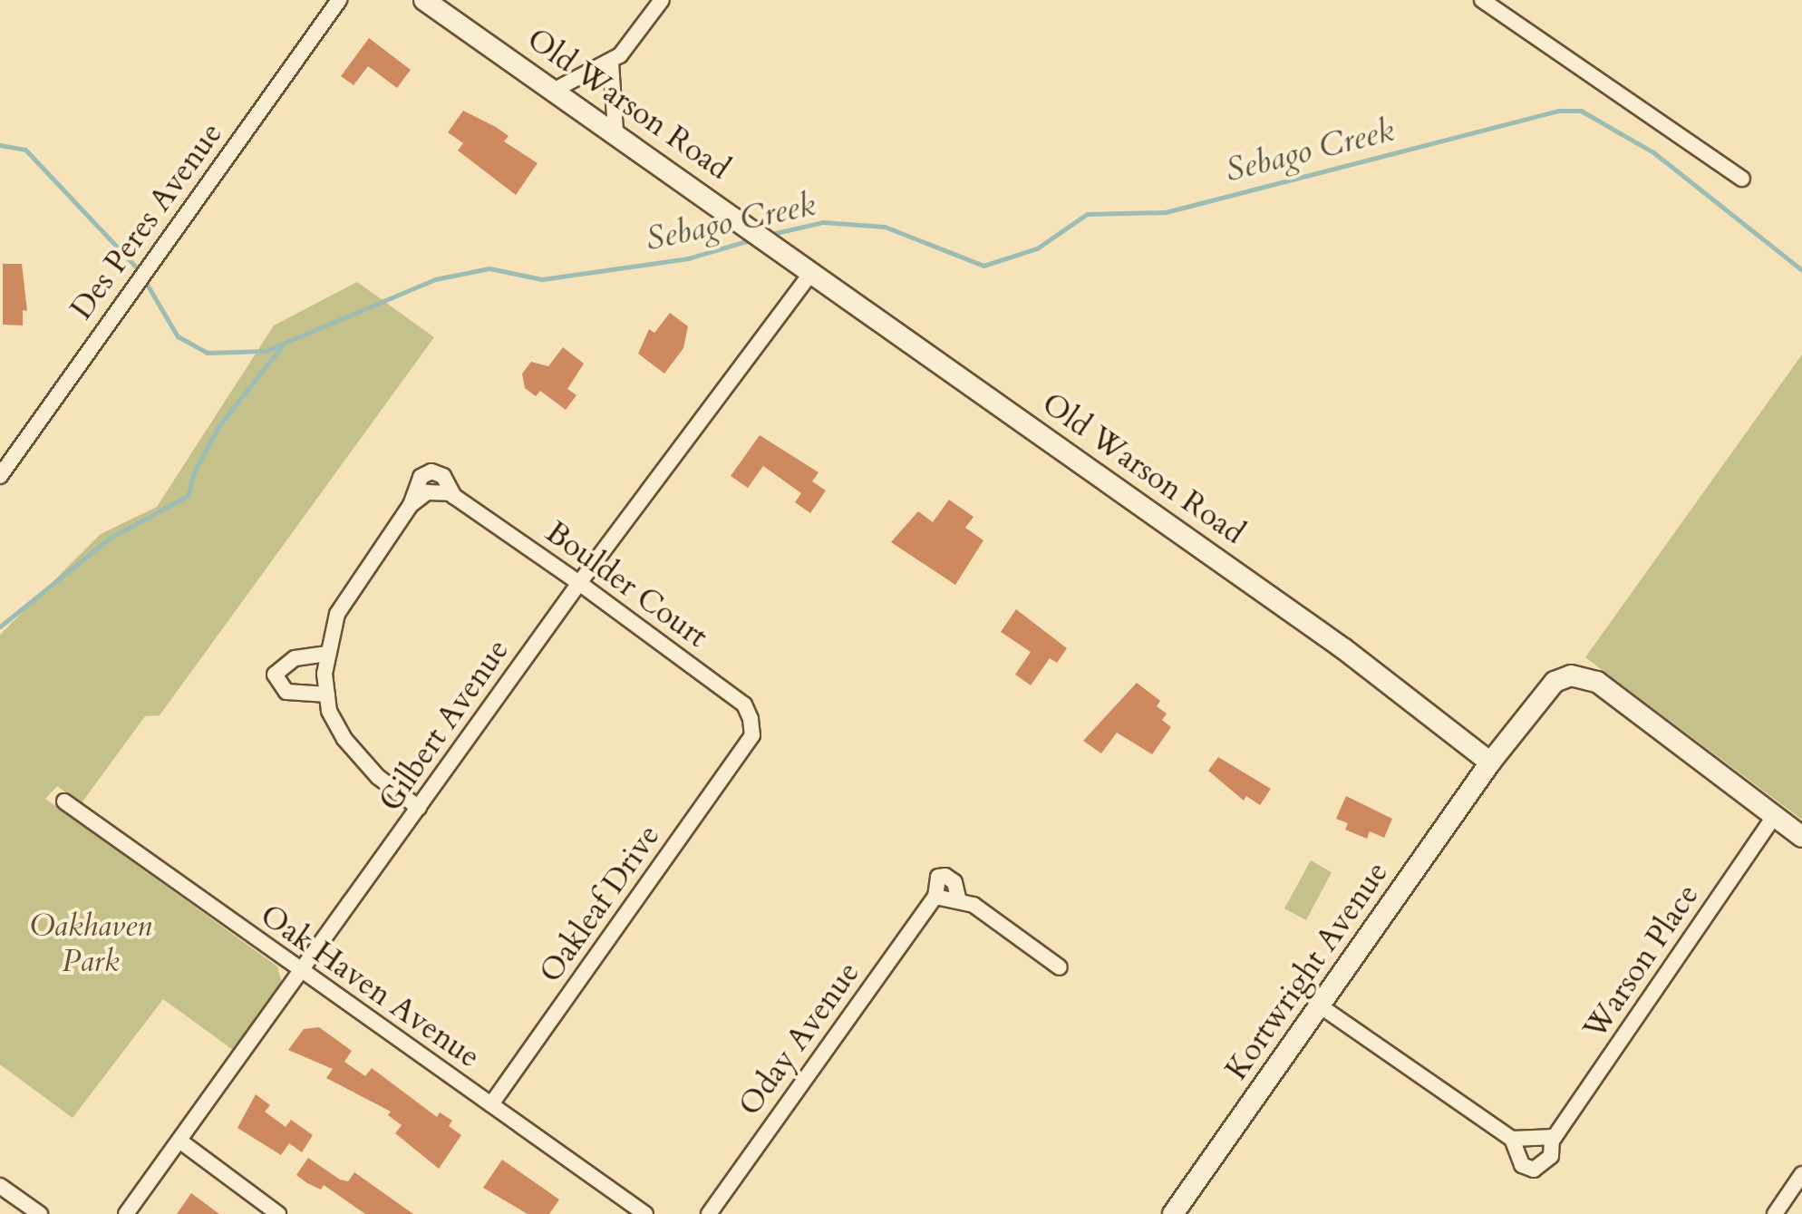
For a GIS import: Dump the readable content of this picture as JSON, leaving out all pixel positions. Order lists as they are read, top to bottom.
{
  "streets": {
    "street": [
      "Old Warson Road",
      "Des Peres Avenue",
      "Boulder Court",
      "Gilbert Avenue",
      "Oakleaf Drive",
      "Warson Place",
      "Kortwright Avenue",
      "Oak Haven Avenue",
      "Oday Avenue"
    ]
  },
  "crossings": [
    ["Old Warson Road", "Gilbert Avenue"],
    ["Old Warson Road", "Kortwright Avenue"],
    ["Boulder Court", "Gilbert Avenue"],
    ["Boulder Court", "Oakleaf Drive"],
    ["Gilbert Avenue", "Oak Haven Avenue"],
    ["Oakleaf Drive", "Oak Haven Avenue"],
    ["Warson Place", "Kortwright Avenue"]
  ],
  "water": ["Sebago Creek"],
  "parks": ["Oakhaven Park"]
}
